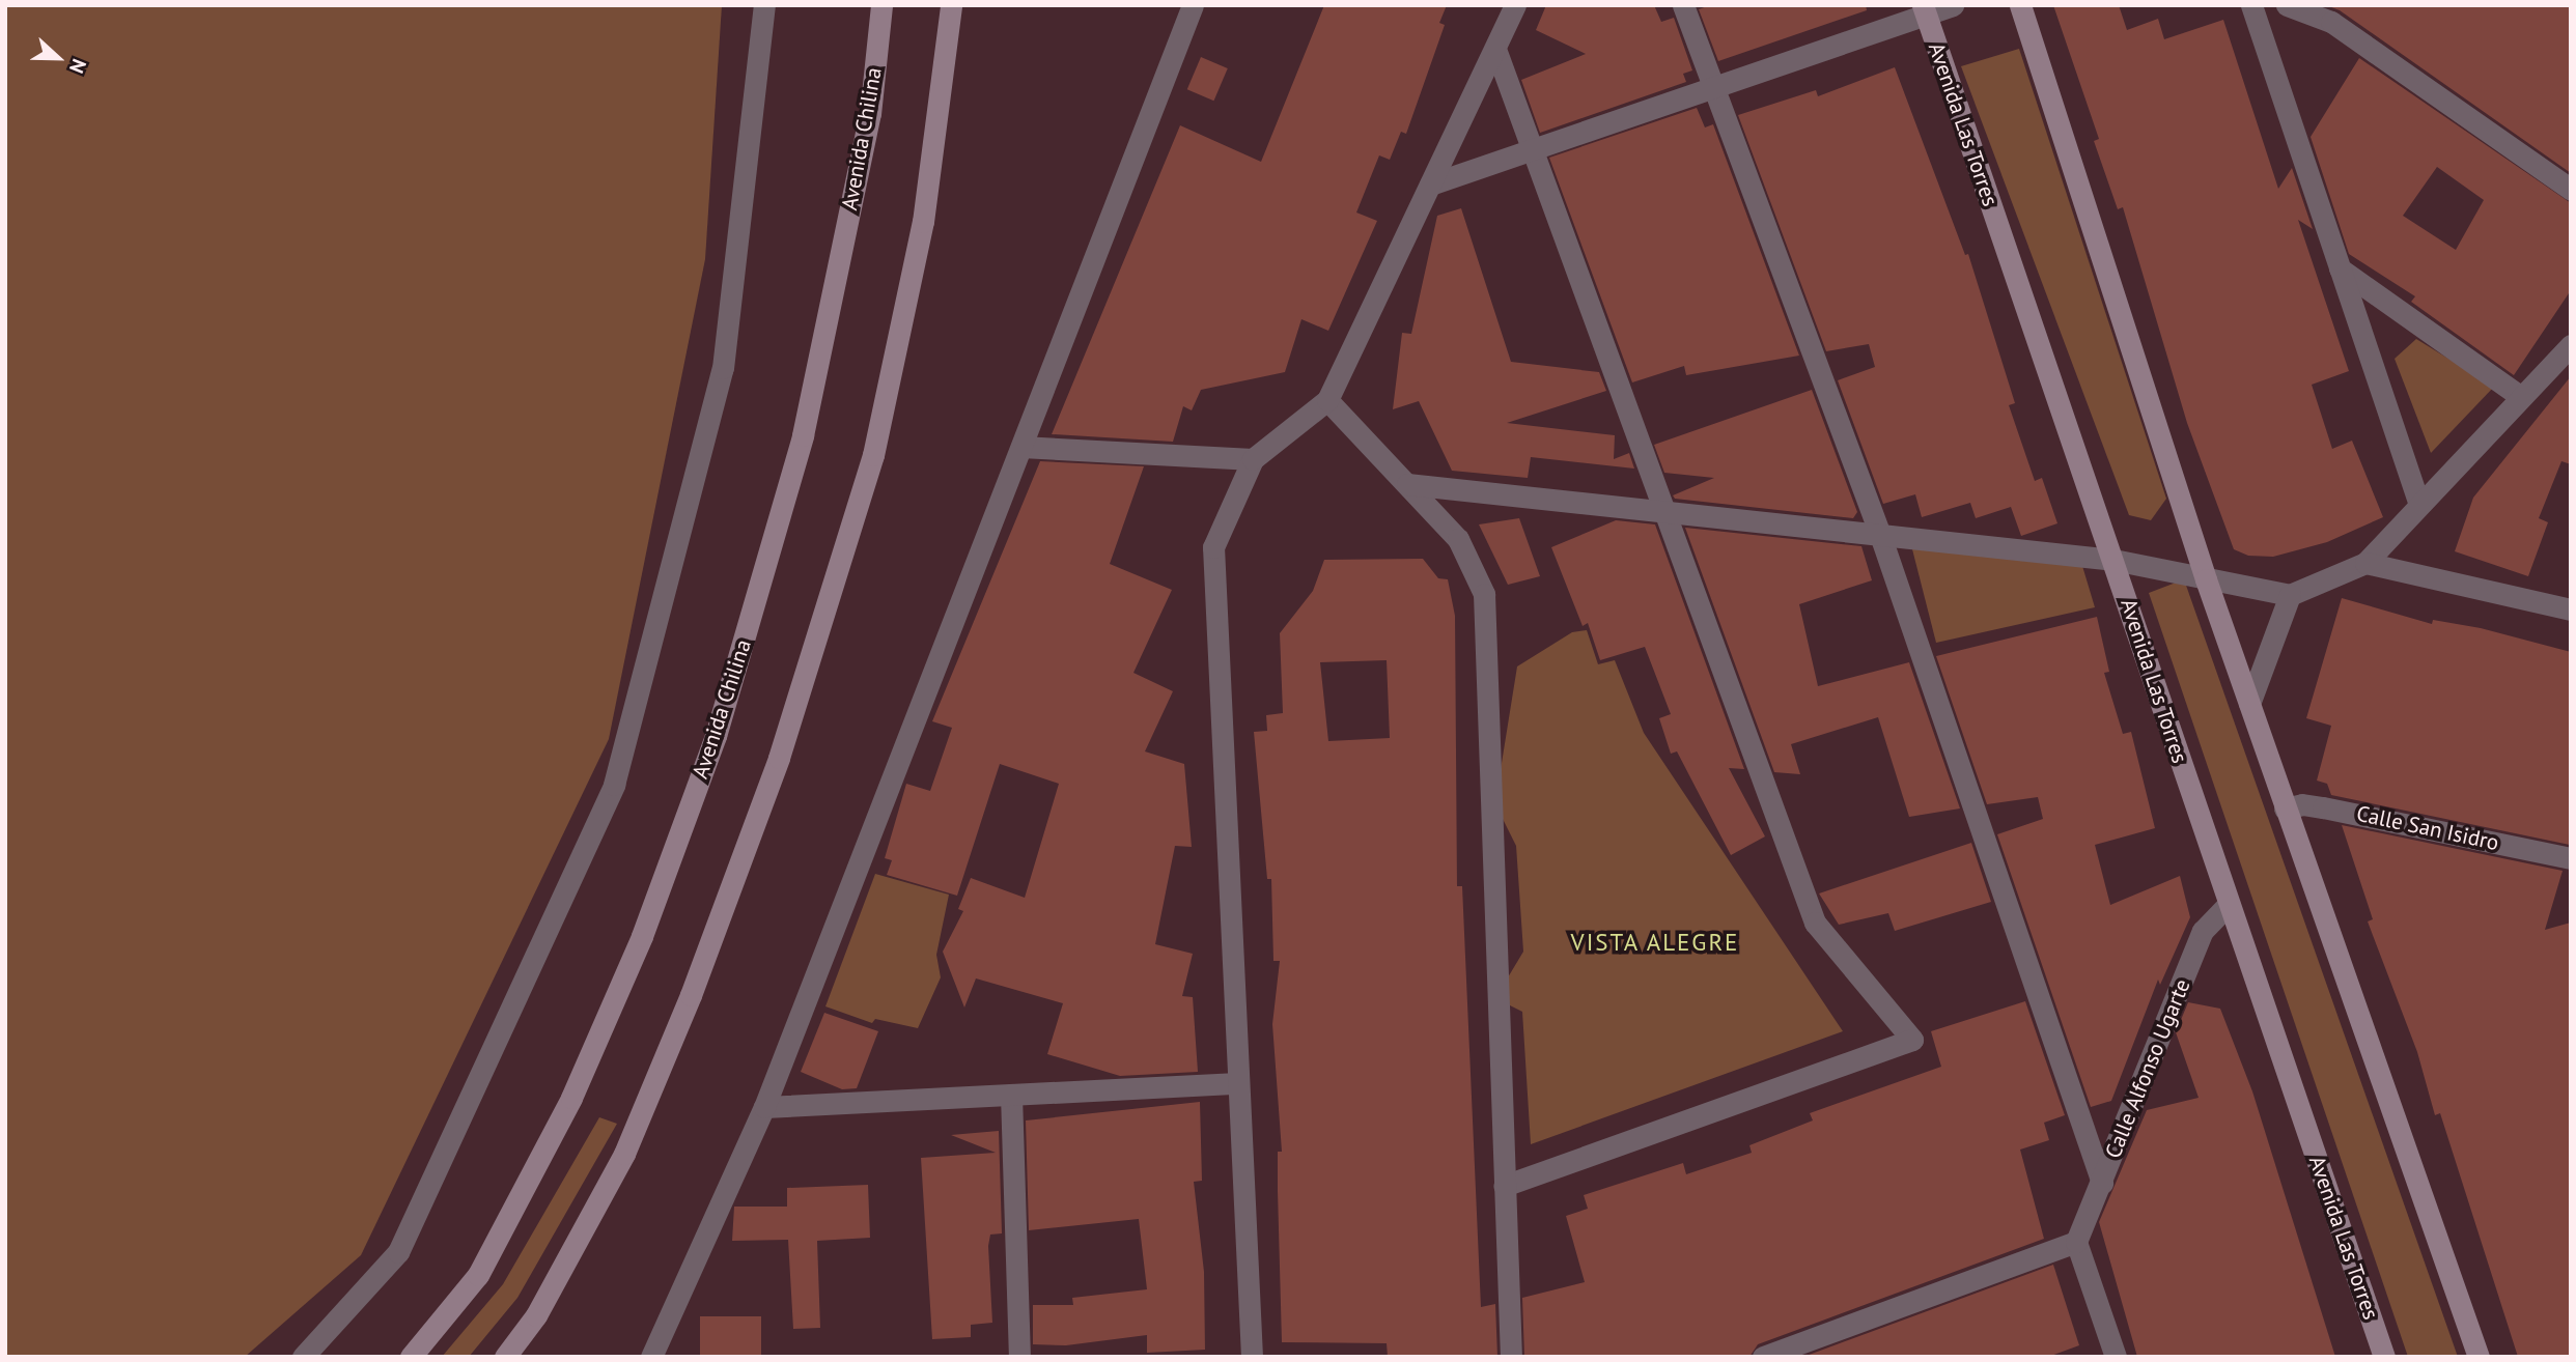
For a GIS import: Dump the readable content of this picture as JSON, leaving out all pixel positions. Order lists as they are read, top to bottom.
{
  "streets": {
    "main road": ["Avenida Las Torres", "Avenida Chilina"],
    "street": ["Calle San Isidro", "Calle Alfonso Ugarte"]
  },
  "crossings": [
    ["Avenida Las Torres", "Calle Alfonso Ugarte"]
  ],
  "districts": ["VISTA ALEGRE"],
  "north": "right"
}
